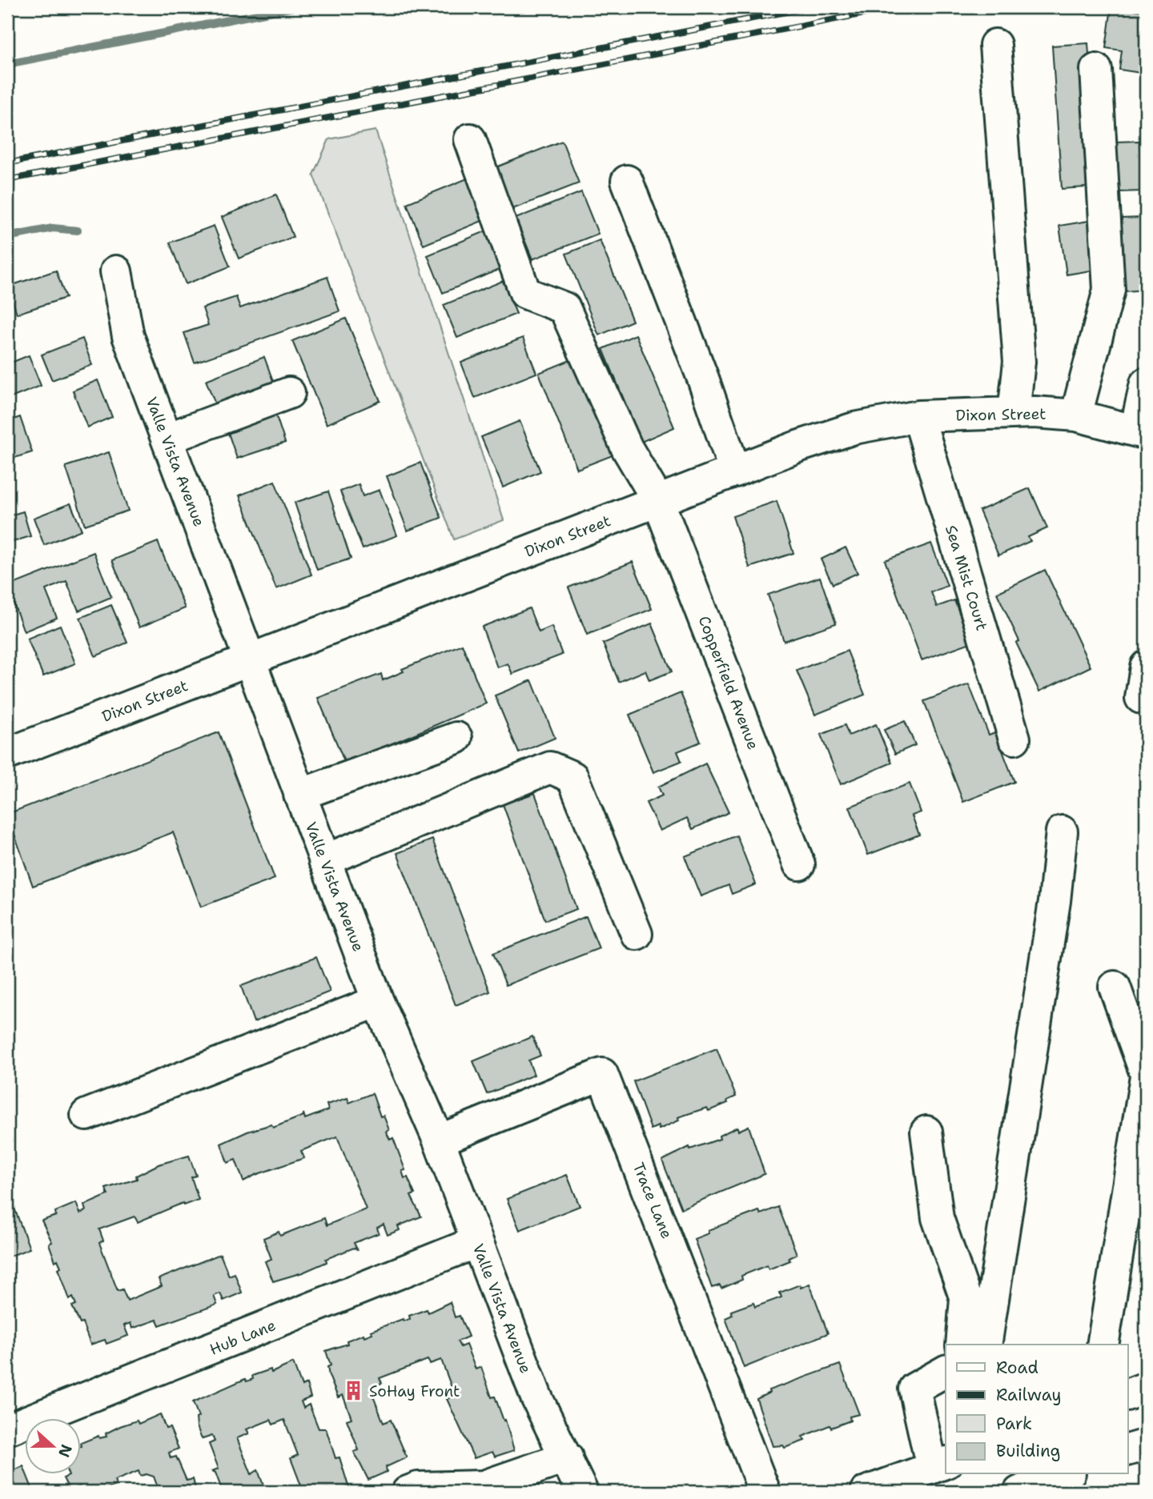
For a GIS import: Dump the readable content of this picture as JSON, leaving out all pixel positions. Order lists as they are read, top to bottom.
{
  "streets": {
    "street": [
      "Dixon Street",
      "Valle Vista Avenue",
      "Sea Mist Court",
      "Copperfield Avenue",
      "Trace Lane",
      "Hub Lane"
    ]
  },
  "crossings": [
    ["Dixon Street", "Valle Vista Avenue"],
    ["Dixon Street", "Sea Mist Court"],
    ["Dixon Street", "Copperfield Avenue"],
    ["Valle Vista Avenue", "Trace Lane"],
    ["Valle Vista Avenue", "Hub Lane"]
  ],
  "places": {
    "building": ["SoHay Front"]
  },
  "legend": [
    "Road",
    "Railway",
    "Park",
    "Building"
  ],
  "north": "right"
}
